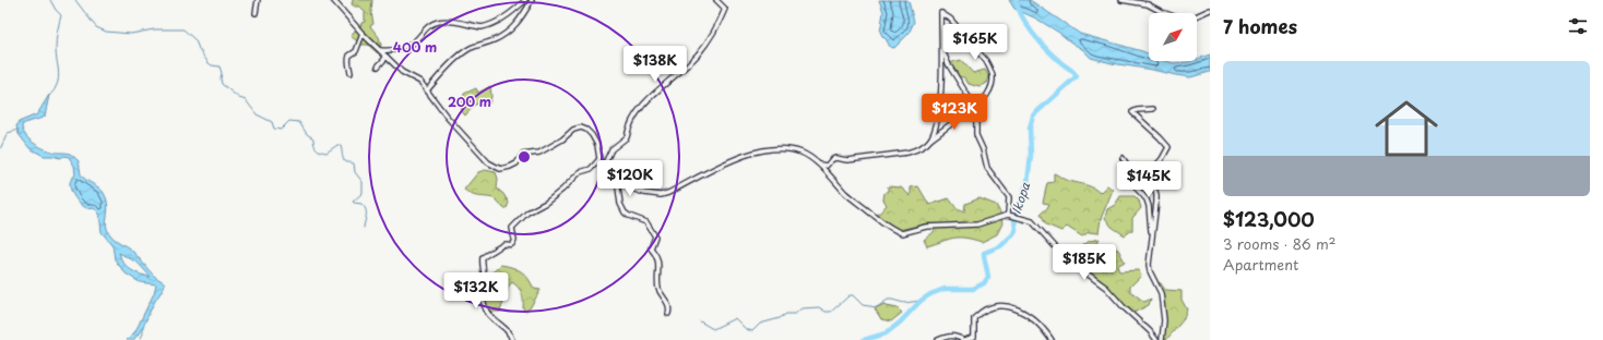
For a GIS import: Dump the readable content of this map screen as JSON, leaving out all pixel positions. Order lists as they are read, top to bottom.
{
  "water": ["Ikopa"],
  "north": "top right",
  "page": {
    "heading": "7 homes",
    "price": [
      "$165K",
      "$138K",
      "$123K",
      "$120K",
      "$145K",
      "$185K",
      "$132K"
    ],
    "list": [
      {
        "name": "$123,000",
        "note": "3 rooms · 86 m² · Apartment"
      }
    ]
  },
  "rings": ["400 m", "200 m"]
}
